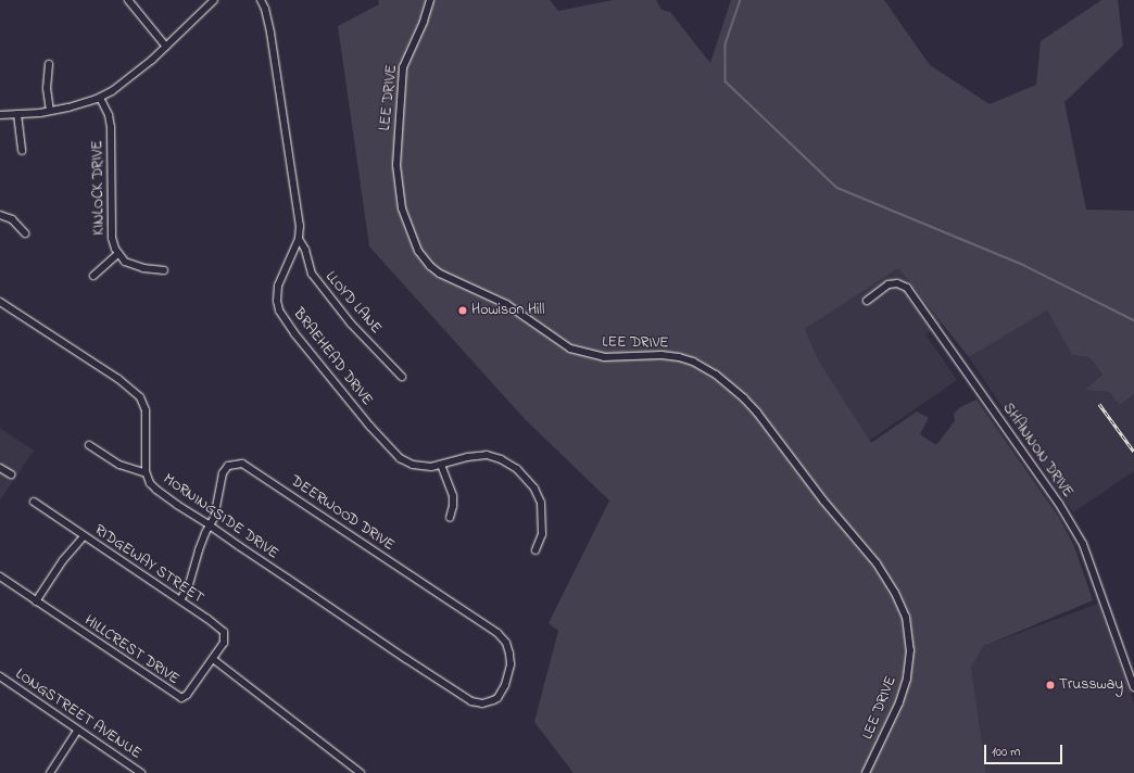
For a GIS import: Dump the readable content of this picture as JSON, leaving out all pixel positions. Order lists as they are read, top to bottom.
{
  "streets": {
    "street": [
      "LEE DRIVE",
      "KINLOCK DRIVE",
      "LLOYD LANE",
      "BRAEHEAD DRIVE",
      "SHANNON DRIVE",
      "DEERWOOD DRIVE",
      "MORNINGSIDE DRIVE",
      "RIDGEWAY STREET",
      "HILLCREST DRIVE",
      "LONGSTREET AVENUE"
    ]
  },
  "crossings": [
    ["LLOYD LANE", "BRAEHEAD DRIVE"],
    ["DEERWOOD DRIVE", "MORNINGSIDE DRIVE"],
    ["DEERWOOD DRIVE", "RIDGEWAY STREET"],
    ["RIDGEWAY STREET", "HILLCREST DRIVE"]
  ],
  "places": ["Howison Hill", "Trussway"],
  "scale_bar": "100 m"
}
